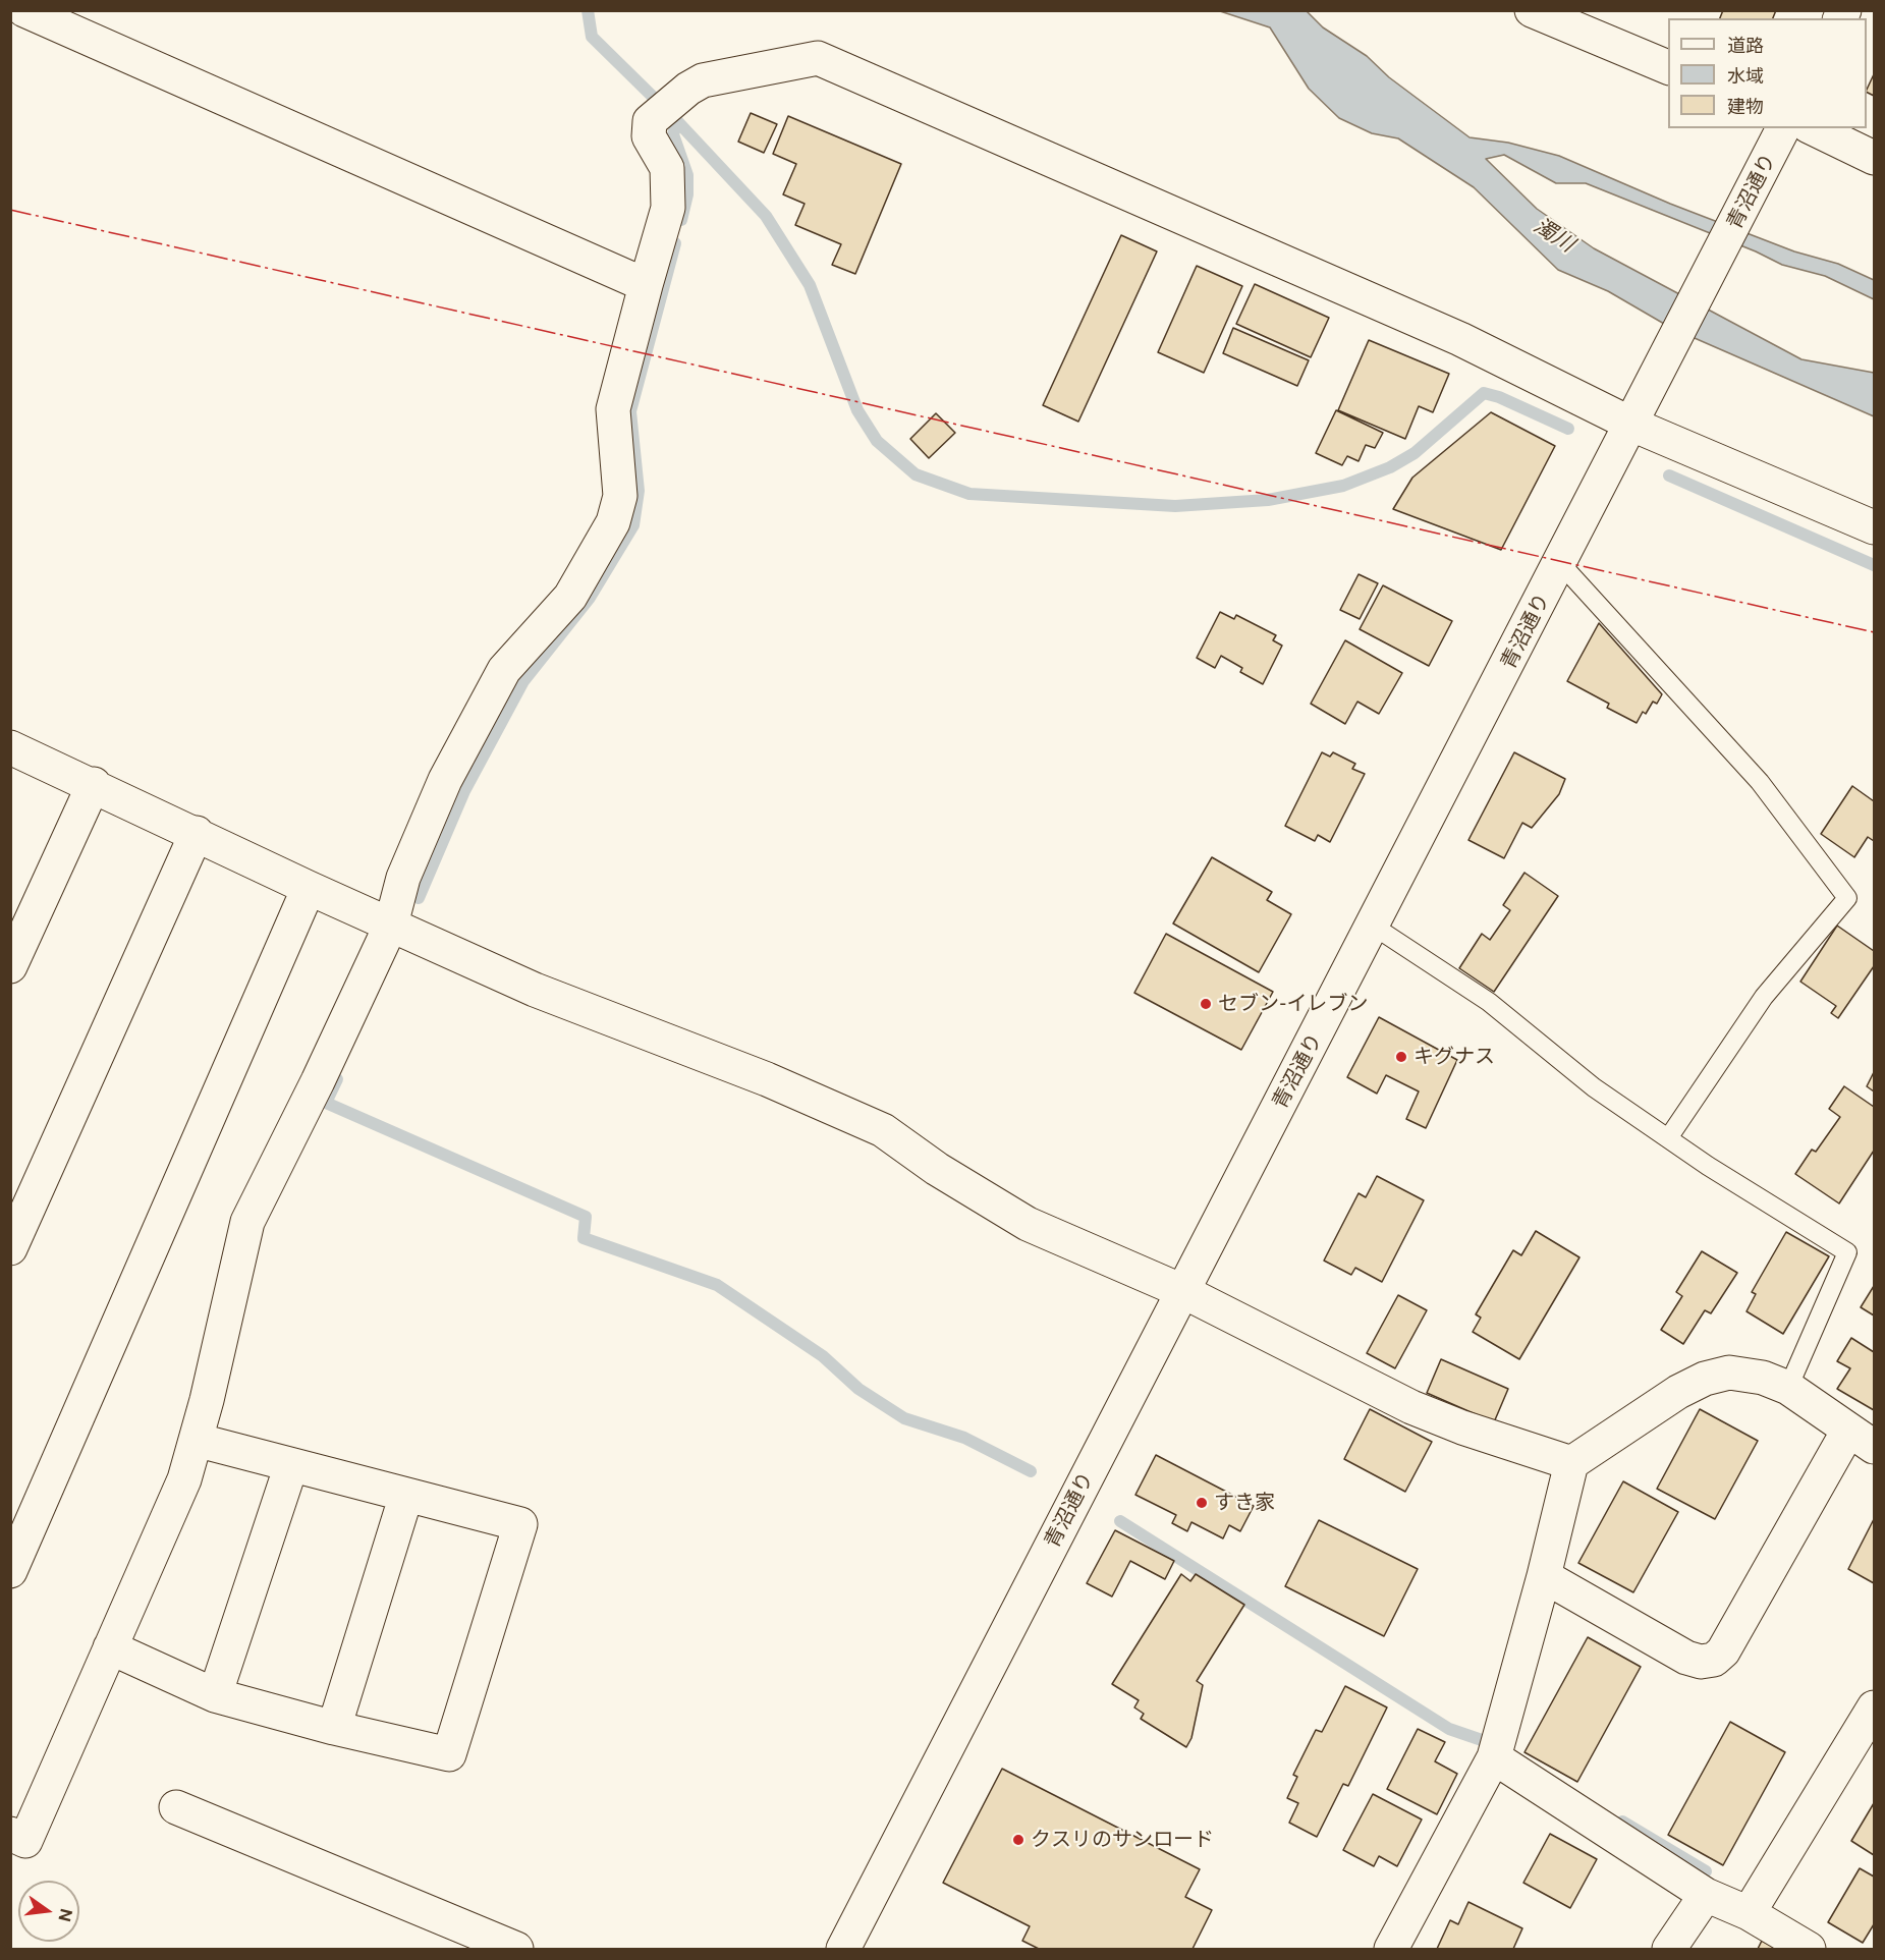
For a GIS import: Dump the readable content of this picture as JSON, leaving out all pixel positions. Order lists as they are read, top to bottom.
{
  "streets": {
    "street": ["青沼通り"]
  },
  "water": ["濁川"],
  "places": [
    "セブン-イレブン",
    "キグナス",
    "すき家",
    "クスリのサンロード"
  ],
  "legend": ["道路", "水域", "建物"],
  "north": "right"
}
